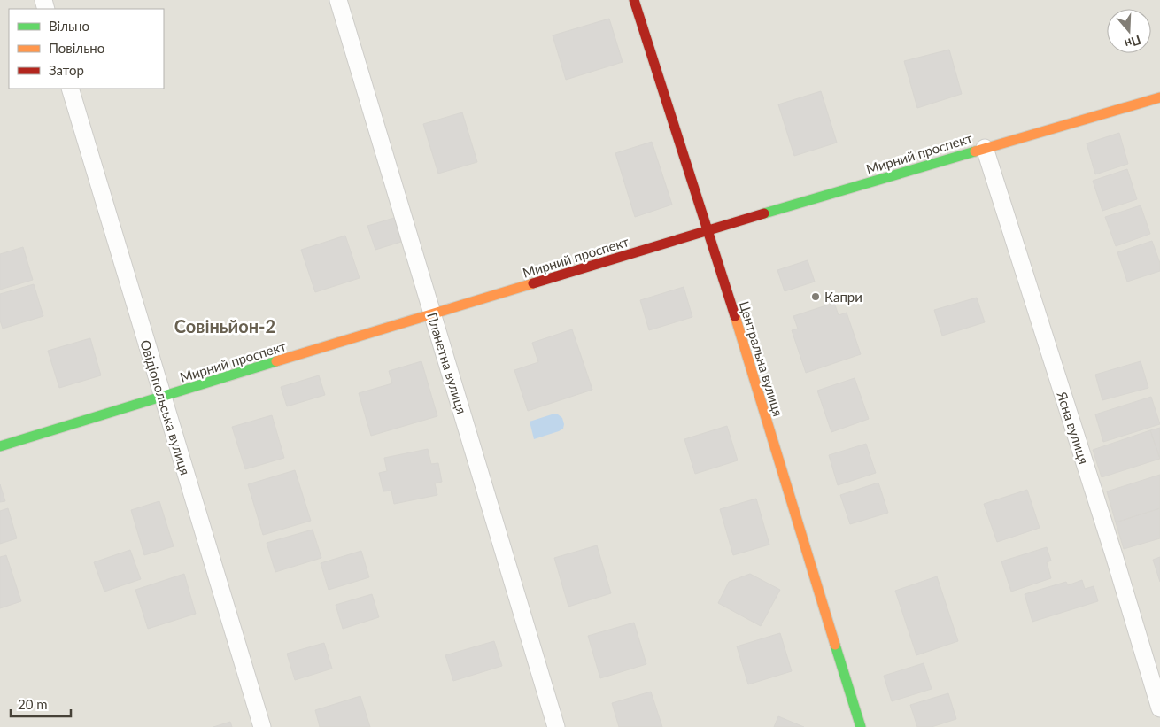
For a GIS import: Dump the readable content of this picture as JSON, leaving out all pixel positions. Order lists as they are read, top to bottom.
{
  "streets": {
    "street": [
      "Мирний проспект",
      "Центральна вулиця",
      "Планетна вулиця",
      "Овідіопольська вулиця",
      "Ясна вулиця"
    ]
  },
  "crossings": [
    ["Мирний проспект", "Центральна вулиця"],
    ["Мирний проспект", "Планетна вулиця"],
    ["Мирний проспект", "Овідіопольська вулиця"],
    ["Мирний проспект", "Ясна вулиця"]
  ],
  "districts": ["Совіньйон-2"],
  "places": ["Капри"],
  "legend": ["Вільно", "Повільно", "Затор"],
  "scale_bar": "20 m",
  "north": "bottom"
}
